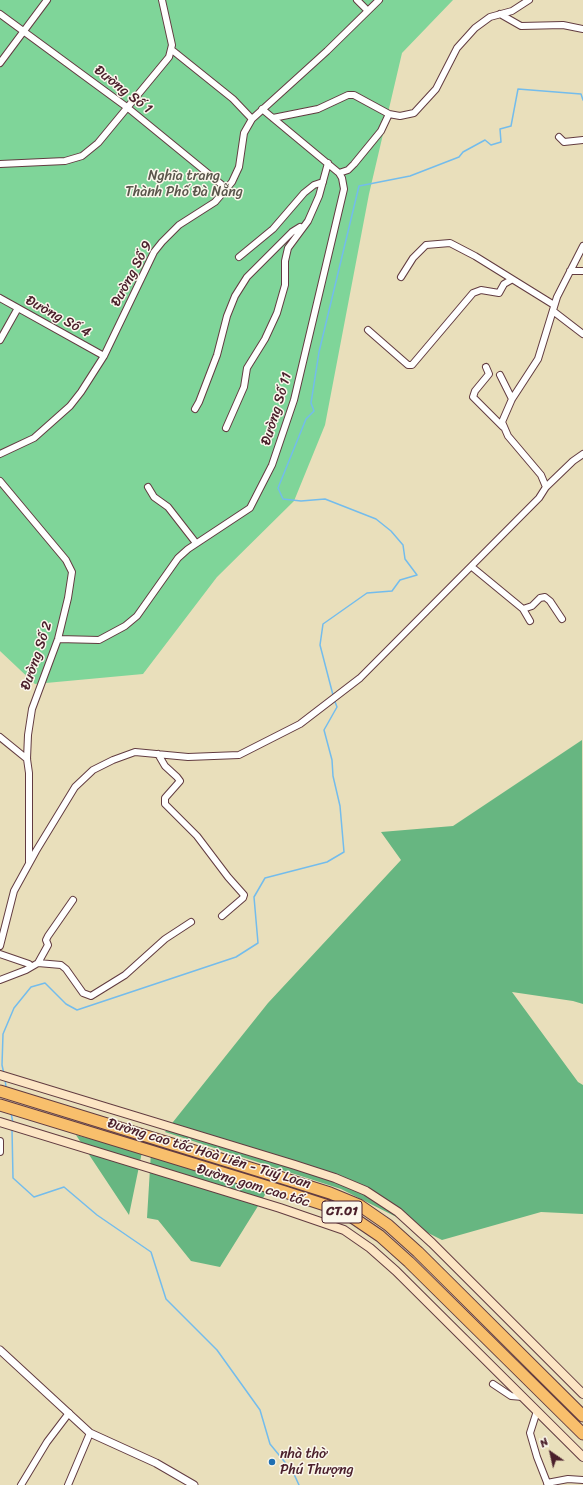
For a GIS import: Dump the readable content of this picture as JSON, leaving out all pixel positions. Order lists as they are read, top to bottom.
{
  "streets": {
    "highway": ["Đường cao tốc Hoà Liên - Tuý Loan", "CT.01"],
    "main road": ["Đường gom cao tốc"],
    "street": [
      "Đường Số 1",
      "Đường Số 9",
      "Đường Số 4",
      "Đường Số 11",
      "Đường Số 2"
    ]
  },
  "crossings": [
    ["Đường Số 1", "Đường Số 9"],
    ["Đường Số 9", "Đường Số 4"],
    ["Đường Số 11", "Đường Số 2"]
  ],
  "parks": ["Nghĩa trang Thành Phố Đà Nẵng"],
  "places": ["nhà thờ Phú Thượng"],
  "north": "top left"
}
